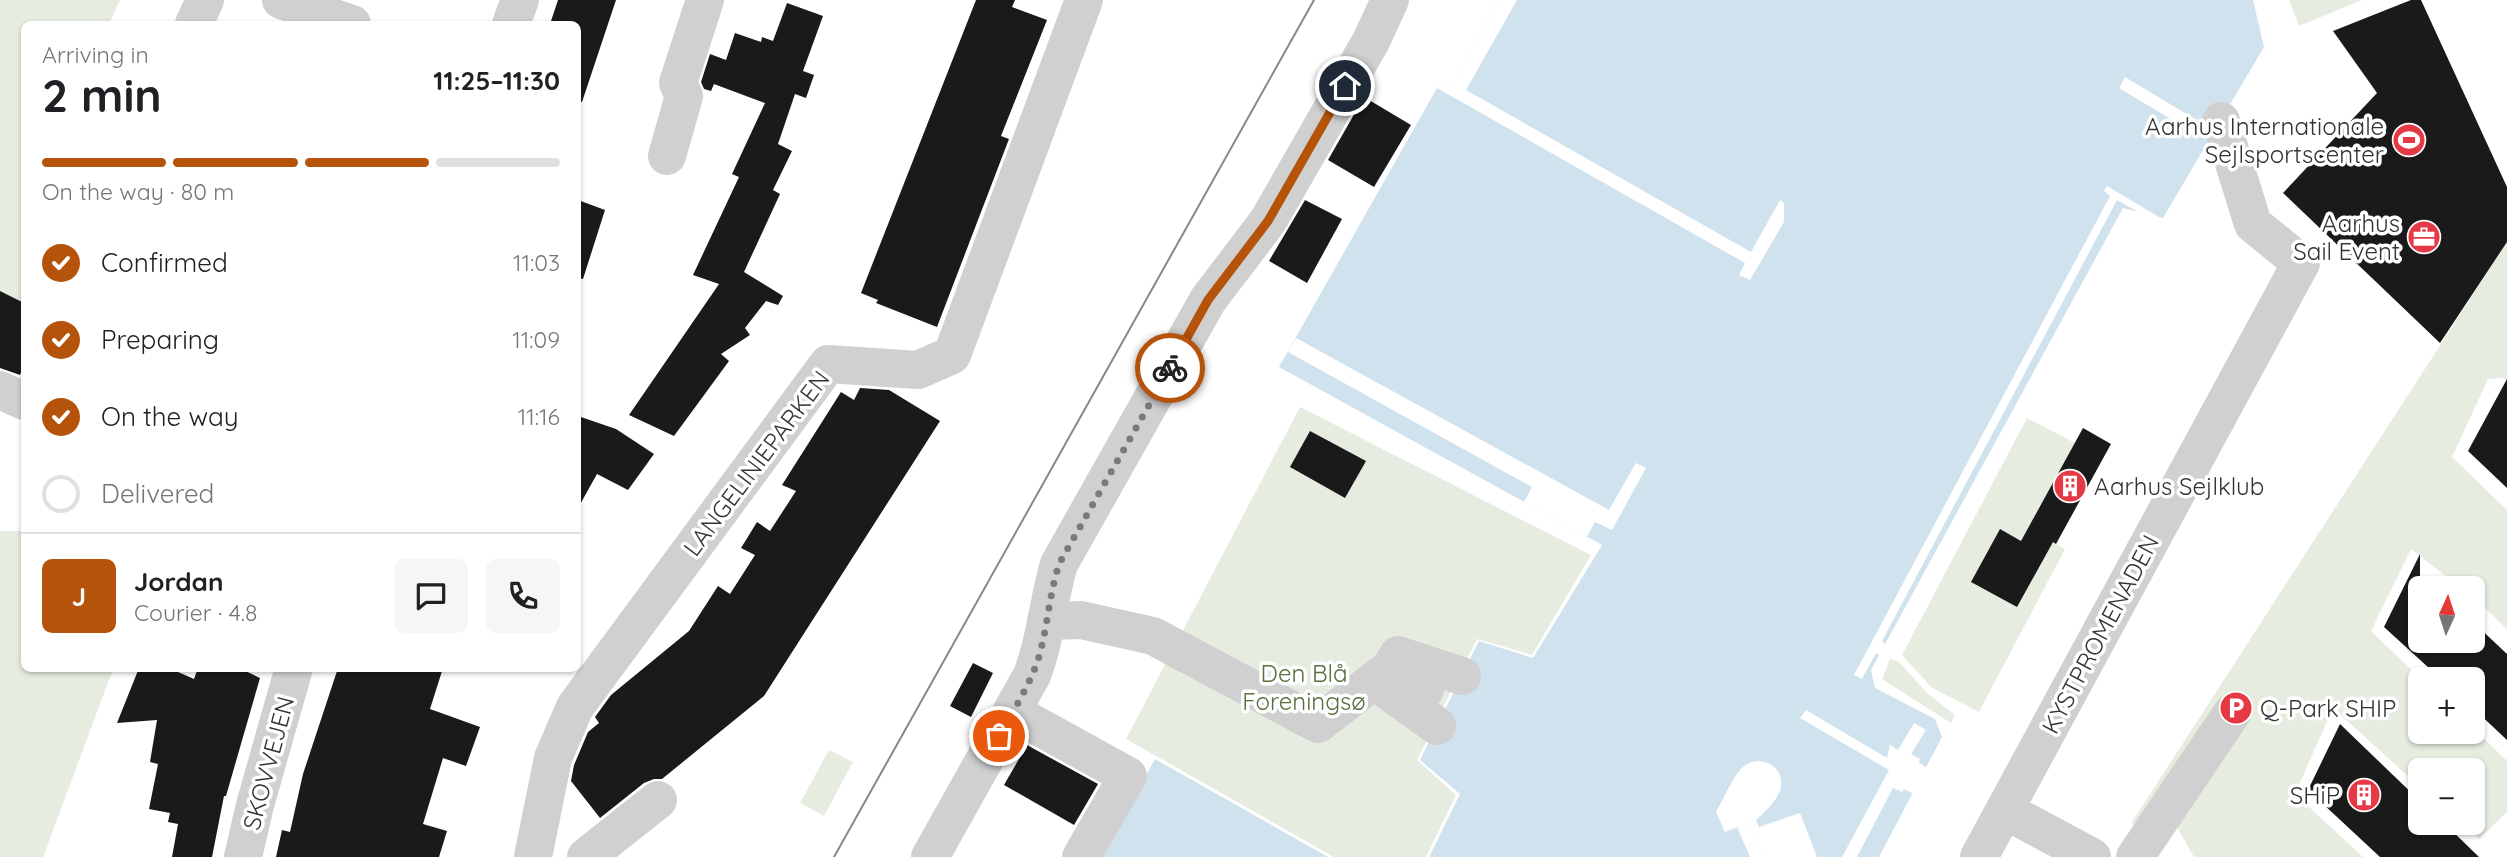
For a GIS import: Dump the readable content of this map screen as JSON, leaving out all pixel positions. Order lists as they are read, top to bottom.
{
  "streets": {
    "street": ["LANGELINIEPARKEN", "KYSTPROMENADEN", "SKOVVEJEN"]
  },
  "parks": ["Den Blå Foreningsø"],
  "places": {
    "sports": ["Aarhus Internationale Sejlsportscenter"],
    "office": ["Aarhus Sail Event"],
    "building": ["Aarhus Sejlklub", "SHiP"],
    "parking": ["Q-Park SHIP"]
  },
  "north": "top",
  "page": {
    "heading": ["2 min", "Arriving in", "11:25–11:30"],
    "panel": ["Jordan", "Courier · 4.8"],
    "bar": "On the way · 80 m",
    "list": [
      ["Confirmed", "11:03"],
      ["Preparing", "11:09"],
      ["On the way", "11:16"],
      "Delivered"
    ],
    "round": "J",
    "map_buttons": ["+", "−"]
  }
}
